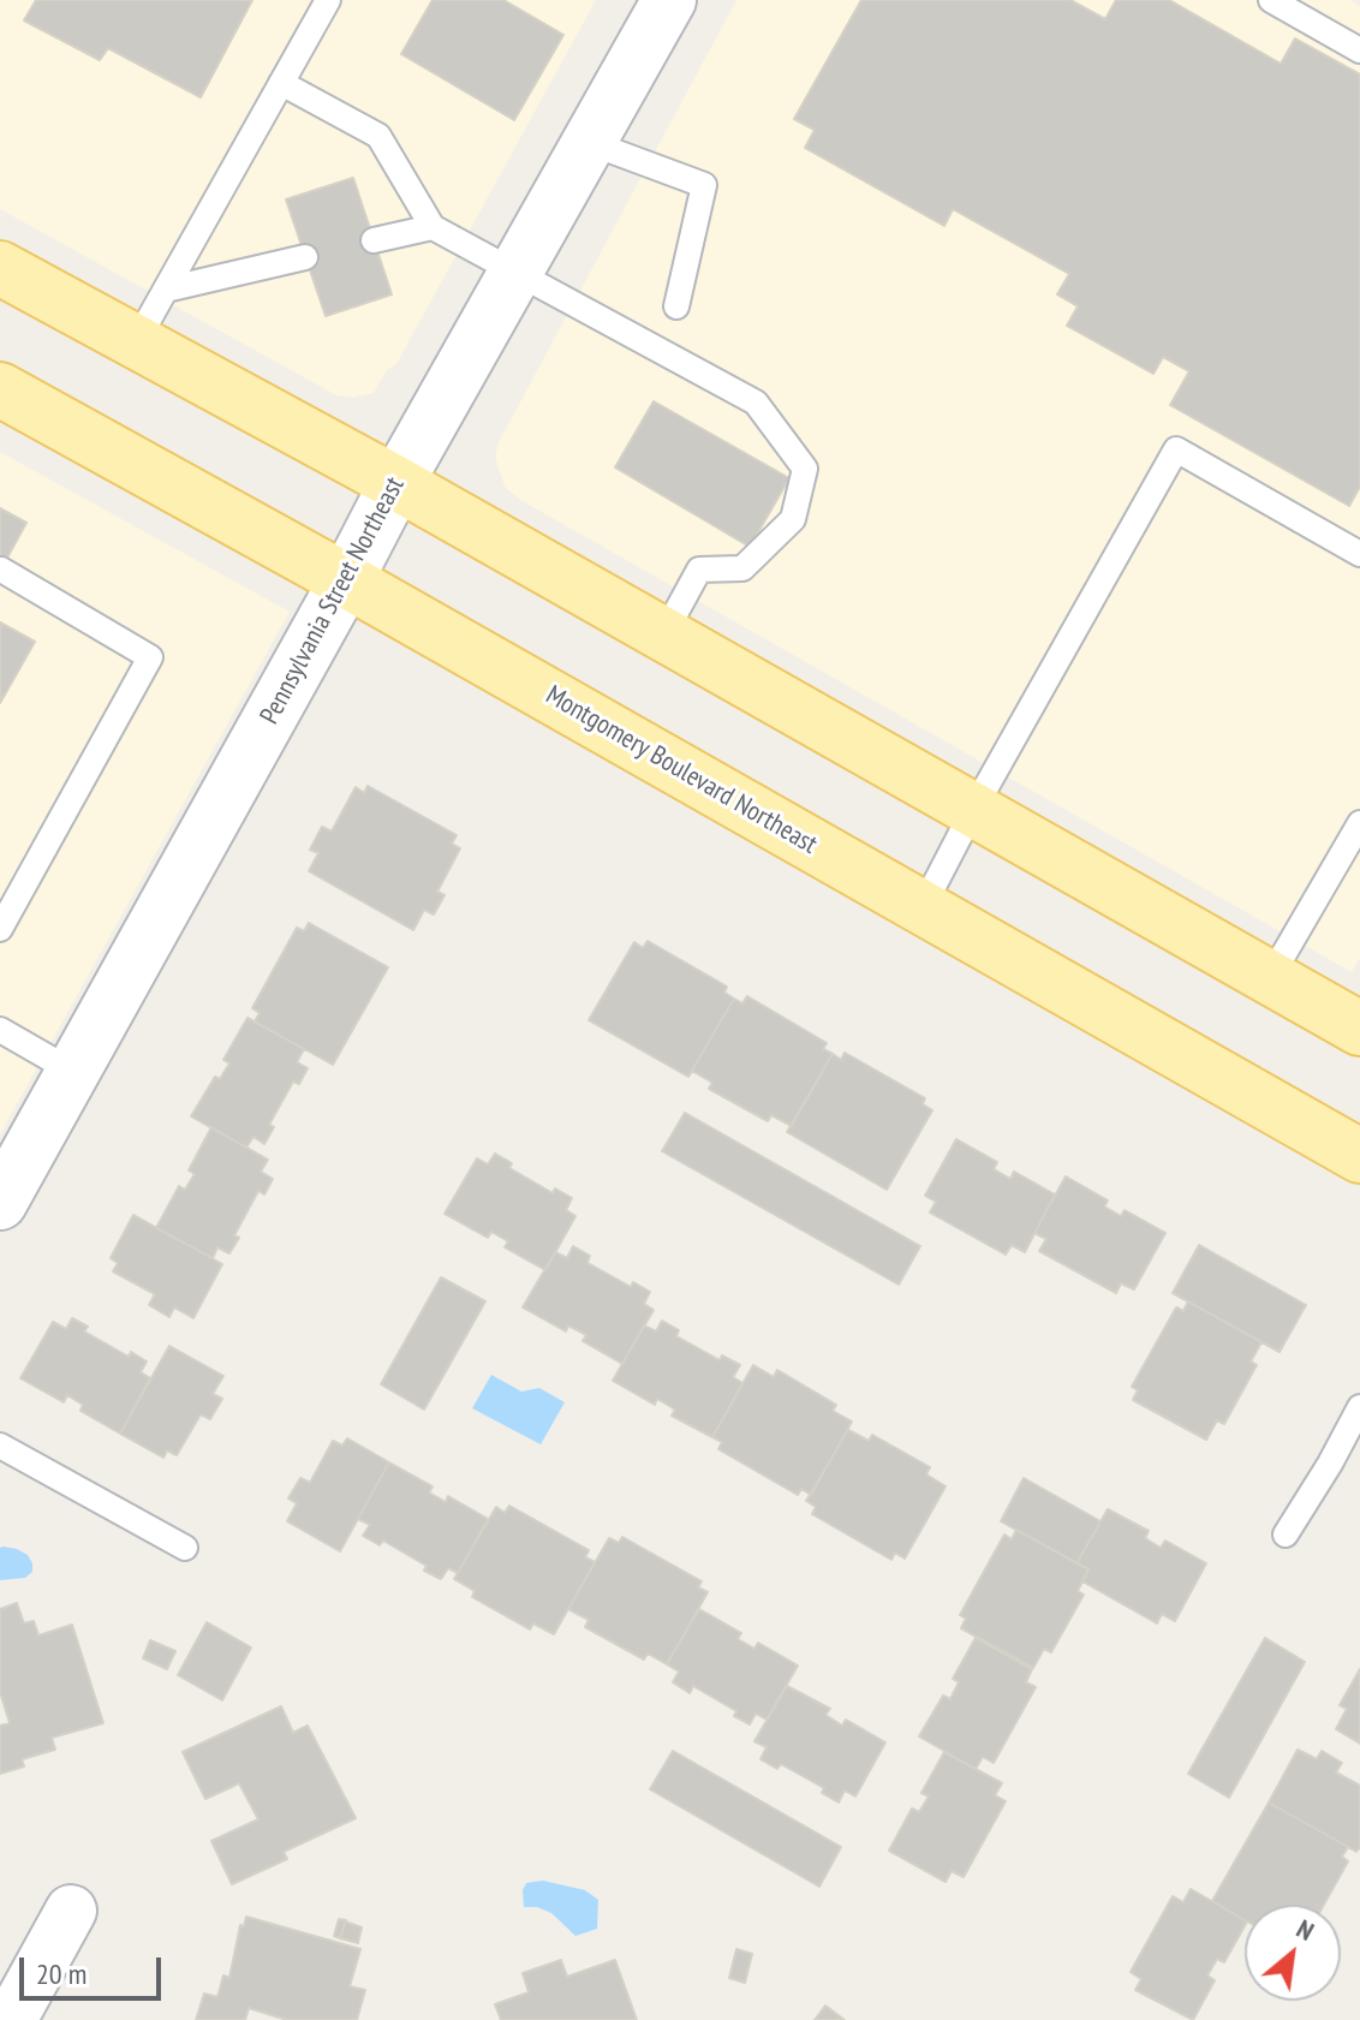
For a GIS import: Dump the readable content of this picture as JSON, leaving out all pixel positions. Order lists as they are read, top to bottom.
{
  "streets": {
    "main road": ["Montgomery Boulevard Northeast"],
    "street": ["Pennsylvania Street Northeast"]
  },
  "crossings": [
    ["Pennsylvania Street Northeast", "Montgomery Boulevard Northeast"]
  ],
  "scale_bar": "20 m",
  "north": "top right"
}
